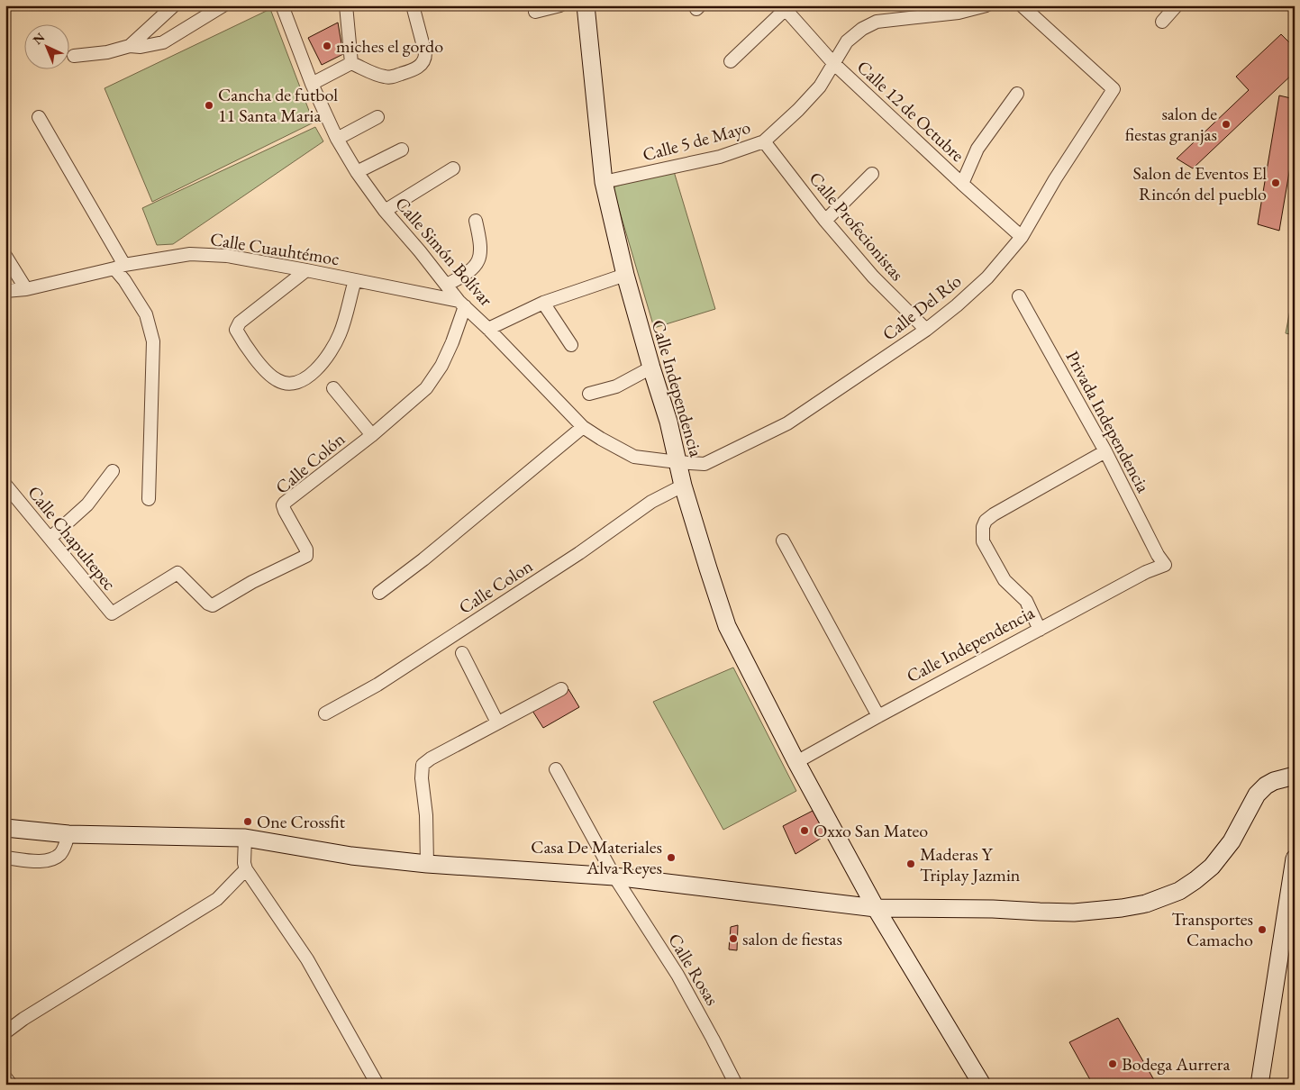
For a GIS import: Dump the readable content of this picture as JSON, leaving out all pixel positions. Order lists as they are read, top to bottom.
{
  "streets": {
    "main road": ["Calle Independencia"],
    "street": [
      "Calle 12 de Octubre",
      "Calle 5 de Mayo",
      "Calle Profecionistas",
      "Calle Cuauhtémoc",
      "Calle Simón Bolívar",
      "Calle Del Río",
      "Privada Independencia",
      "Calle Colón",
      "Calle Chapultepec",
      "Calle Colon",
      "Calle Rosas"
    ]
  },
  "crossings": [
    ["Calle 12 de Octubre", "Calle 5 de Mayo"],
    ["Calle 12 de Octubre", "Calle Del Río"],
    ["Calle 5 de Mayo", "Calle Profecionistas"],
    ["Calle 5 de Mayo", "Calle Independencia"],
    ["Calle Profecionistas", "Calle Del Río"],
    ["Calle Cuauhtémoc", "Calle Simón Bolívar"],
    ["Calle Cuauhtémoc", "Calle Colón"],
    ["Calle Simón Bolívar", "Calle Del Río"],
    ["Calle Simón Bolívar", "Calle Independencia"],
    ["Calle Simón Bolívar", "Calle Colón"],
    ["Calle Del Río", "Calle Independencia"],
    ["Calle Independencia", "Privada Independencia"],
    ["Calle Independencia", "Calle Colon"],
    ["Calle Colón", "Calle Chapultepec"]
  ],
  "places": [
    "miches el gordo",
    "Cancha de futbol 11 Santa Maria",
    "salon de fiestas granjas",
    "Salon de Eventos El Rincón del pueblo",
    "One Crossfit",
    "Oxxo San Mateo",
    "Casa De Materiales Alva Reyes",
    "Maderas Y Triplay Jazmin",
    "Transportes Camacho",
    "salon de fiestas",
    "Bodega Aurrera"
  ],
  "north": "top left"
}
